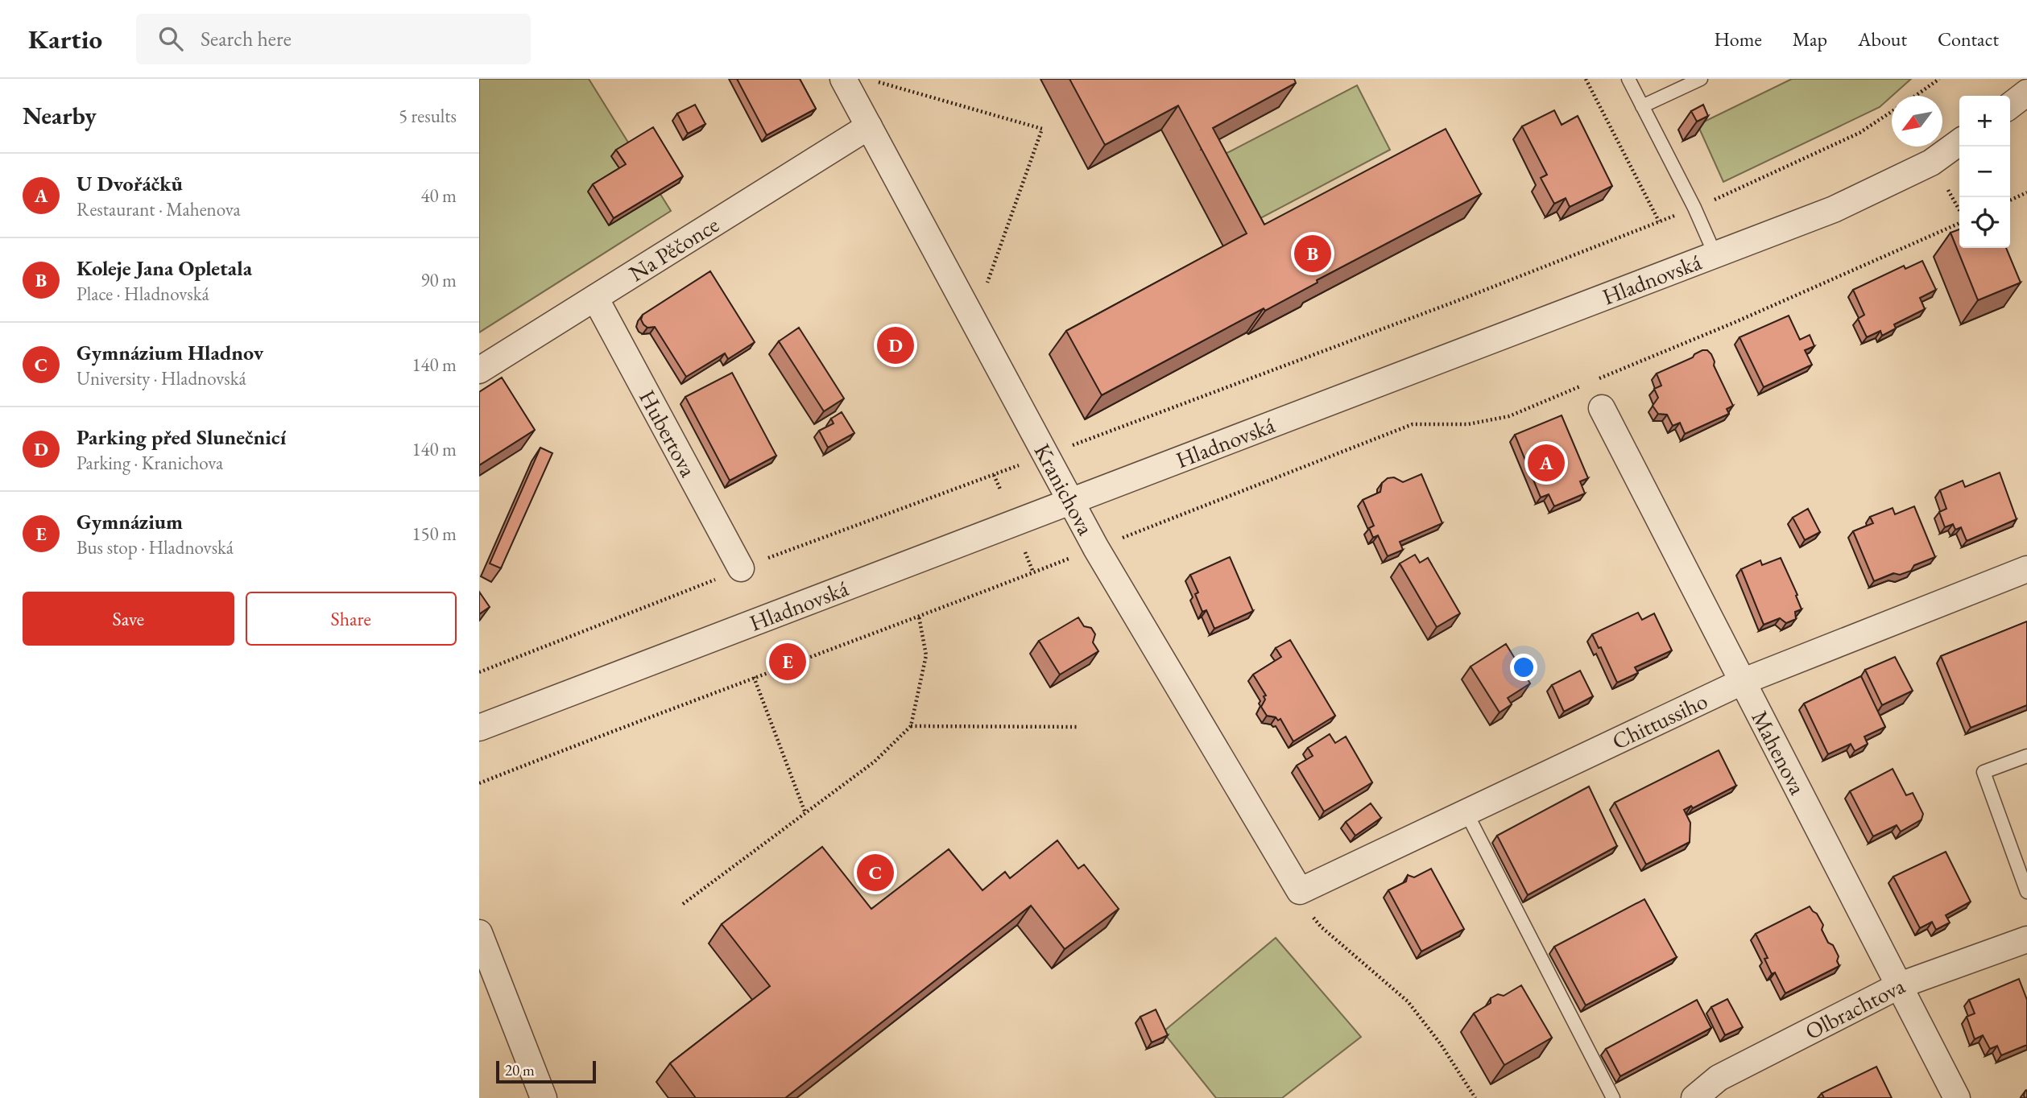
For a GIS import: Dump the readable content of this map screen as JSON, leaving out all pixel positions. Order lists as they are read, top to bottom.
{
  "streets": {
    "street": [
      "Na Pěčonce",
      "Hladnovská",
      "Hubertova",
      "Kranichova",
      "Chittussiho",
      "Mahenova",
      "Olbrachtova"
    ]
  },
  "crossings": [
    ["Na Pěčonce", "Hubertova"],
    ["Na Pěčonce", "Kranichova"],
    ["Hladnovská", "Kranichova"],
    ["Kranichova", "Chittussiho"],
    ["Chittussiho", "Mahenova"],
    ["Mahenova", "Olbrachtova"]
  ],
  "scale_bar": "20 m",
  "north": "bottom left",
  "page": {
    "header": "Kartio",
    "search": "Search here",
    "nav": [
      "Home",
      "Map",
      "About",
      "Contact"
    ],
    "heading": ["Nearby", "5 results"],
    "map_buttons": ["+", "−"],
    "list": [
      {
        "mark": "A",
        "name": "U Dvořáčků",
        "note": "Restaurant · Mahenova",
        "value": "40 m"
      },
      {
        "mark": "B",
        "name": "Koleje Jana Opletala",
        "note": "Place · Hladnovská",
        "value": "90 m"
      },
      {
        "mark": "C",
        "name": "Gymnázium Hladnov",
        "note": "University · Hladnovská",
        "value": "140 m"
      },
      {
        "mark": "D",
        "name": "Parking před Slunečnicí",
        "note": "Parking · Kranichova",
        "value": "140 m"
      },
      {
        "mark": "E",
        "name": "Gymnázium",
        "note": "Bus stop · Hladnovská",
        "value": "150 m"
      }
    ],
    "pins": [
      "B",
      "D",
      "A",
      "E",
      "C"
    ],
    "buttons": ["Save", "Share"],
    "scale": "20 m"
  }
}
